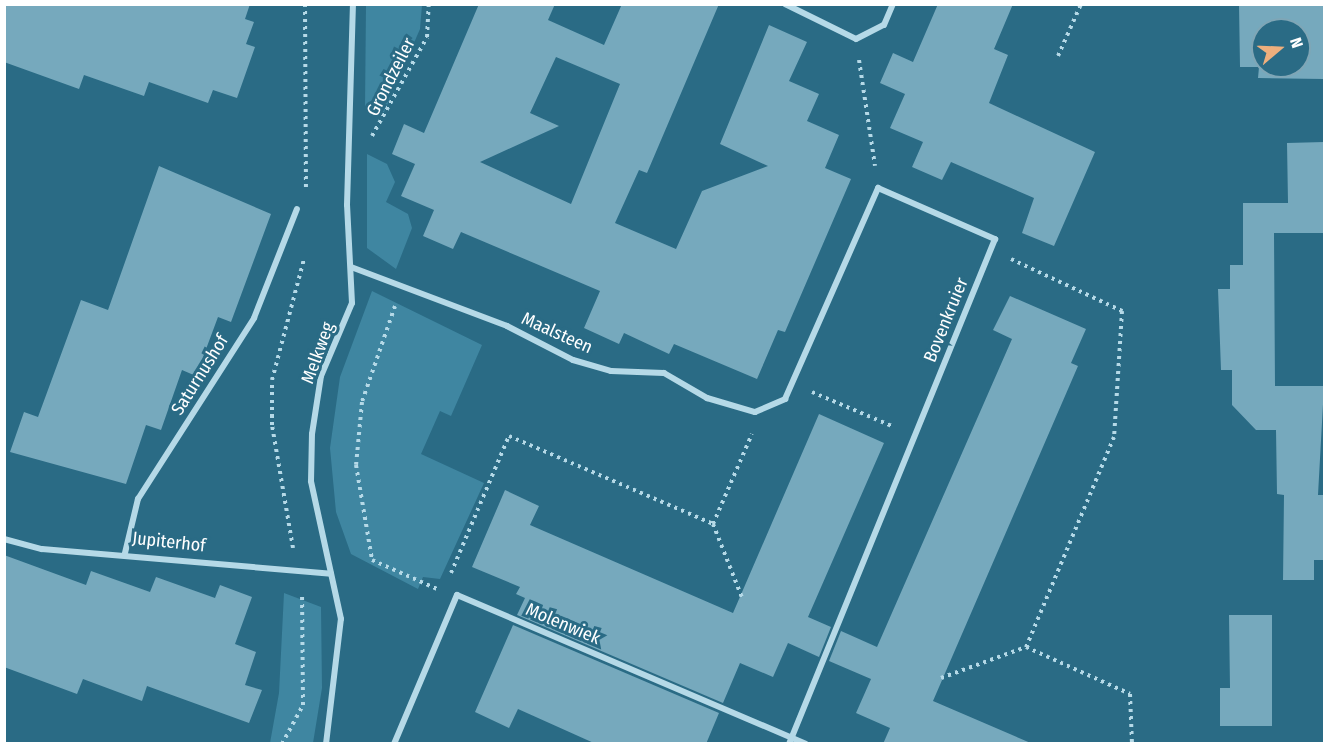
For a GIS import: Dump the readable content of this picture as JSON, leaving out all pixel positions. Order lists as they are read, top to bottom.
{
  "streets": {
    "street": [
      "Bovenkruier",
      "Maalsteen",
      "Melkweg",
      "Saturnushof",
      "Jupiterhof",
      "Molenwiek"
    ],
    "path": ["Grondzeiler"]
  },
  "crossings": [
    ["Grondzeiler", "Melkweg"],
    ["Bovenkruier", "Molenwiek"],
    ["Maalsteen", "Melkweg"],
    ["Melkweg", "Jupiterhof"],
    ["Saturnushof", "Jupiterhof"]
  ],
  "north": "right"
}
